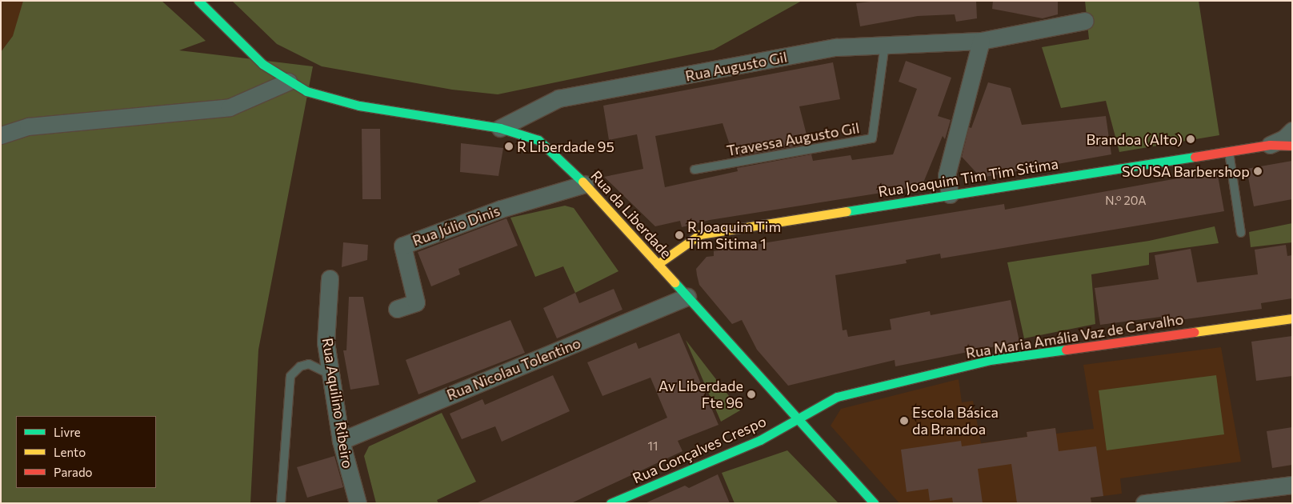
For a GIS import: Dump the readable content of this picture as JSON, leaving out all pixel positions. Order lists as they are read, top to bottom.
{
  "streets": {
    "street": [
      "Rua Augusto Gil",
      "Rua Joaquim Tim Tim Sitima",
      "Rua da Liberdade",
      "Rua Júlio Dinis",
      "Rua Maria Amália Vaz de Carvalho",
      "Rua Nicolau Tolentino",
      "Rua Aquilino Ribeiro",
      "Rua Gonçalves Crespo"
    ],
    "lane": ["Travessa Augusto Gil"]
  },
  "crossings": [
    ["Rua Augusto Gil", "Travessa Augusto Gil"],
    ["Rua Augusto Gil", "Rua da Liberdade"],
    ["Rua Joaquim Tim Tim Sitima", "Rua da Liberdade"],
    ["Rua da Liberdade", "Rua Júlio Dinis"],
    ["Rua da Liberdade", "Rua Maria Amália Vaz de Carvalho"],
    ["Rua da Liberdade", "Rua Nicolau Tolentino"],
    ["Rua da Liberdade", "Rua Gonçalves Crespo"],
    ["Rua Maria Amália Vaz de Carvalho", "Rua Gonçalves Crespo"],
    ["Rua Nicolau Tolentino", "Rua Aquilino Ribeiro"]
  ],
  "places": [
    "Brandoa (Alto)",
    "R Liberdade 95",
    "SOUSA Barbershop",
    "R Joaquim Tim Tim Sitima 1",
    "Av Liberdade Fte 96",
    "Escola Básica da Brandoa"
  ],
  "house_numbers": ["N.º 20A", "11"],
  "legend": ["Livre", "Lento", "Parado"]
}
